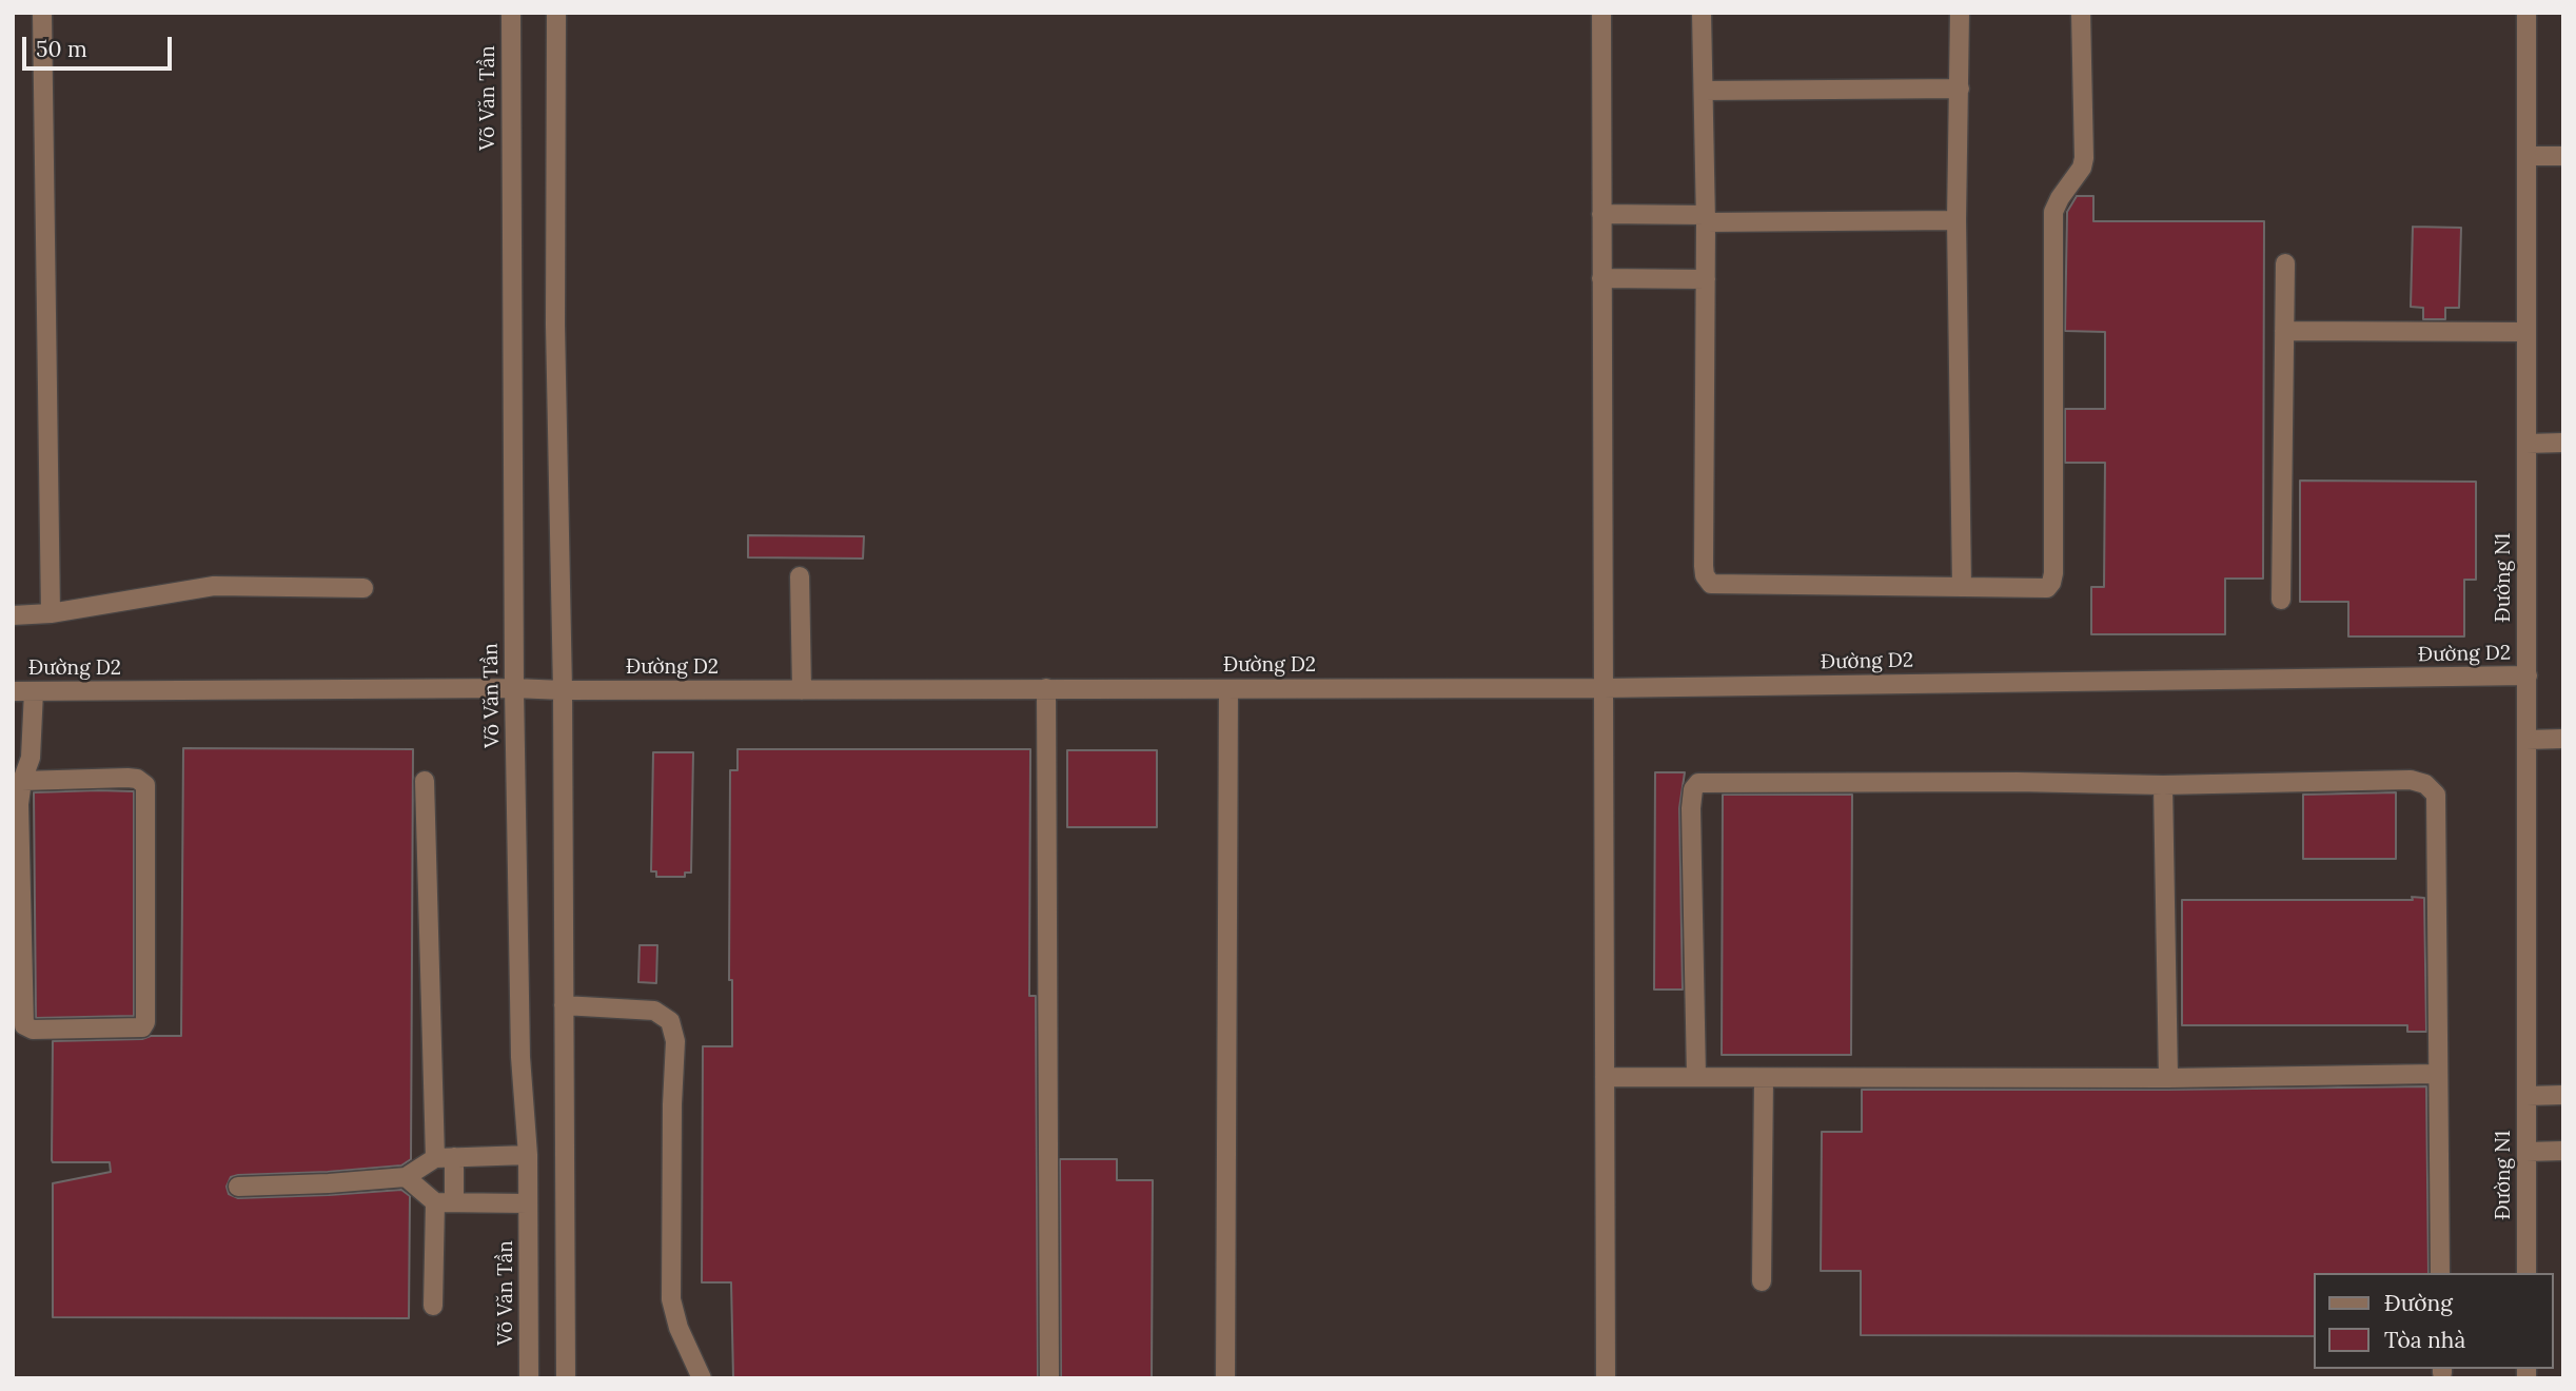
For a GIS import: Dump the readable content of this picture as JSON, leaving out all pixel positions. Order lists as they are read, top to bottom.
{
  "streets": {
    "street": ["Võ Văn Tần", "Đường N1", "Đường D2"]
  },
  "crossings": [
    ["Võ Văn Tần", "Đường D2"],
    ["Đường N1", "Đường D2"]
  ],
  "legend": ["Đường", "Tòa nhà"],
  "scale_bar": "50 m"
}
